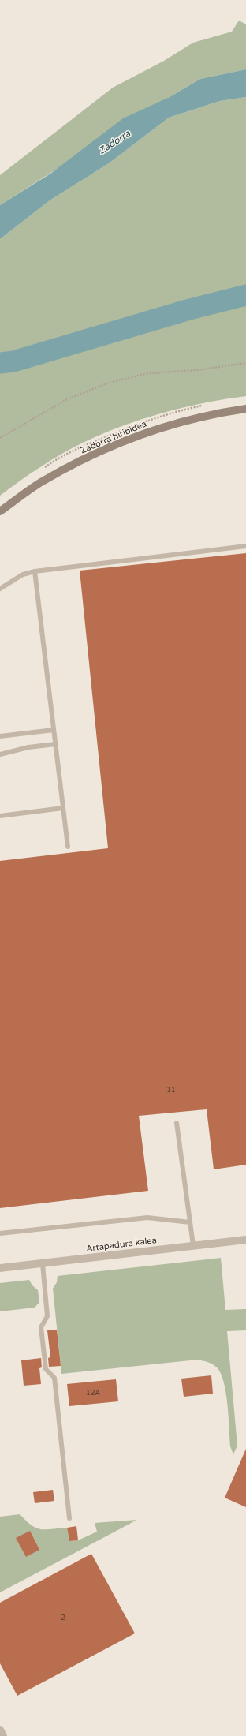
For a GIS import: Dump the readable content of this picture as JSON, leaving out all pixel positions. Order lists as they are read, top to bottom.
{
  "streets": {
    "main road": ["Zadorra hiribidea"],
    "street": ["Artapadura kalea"]
  },
  "water": ["Zadorra"],
  "house_numbers": ["11", "12A", "2"]
}
